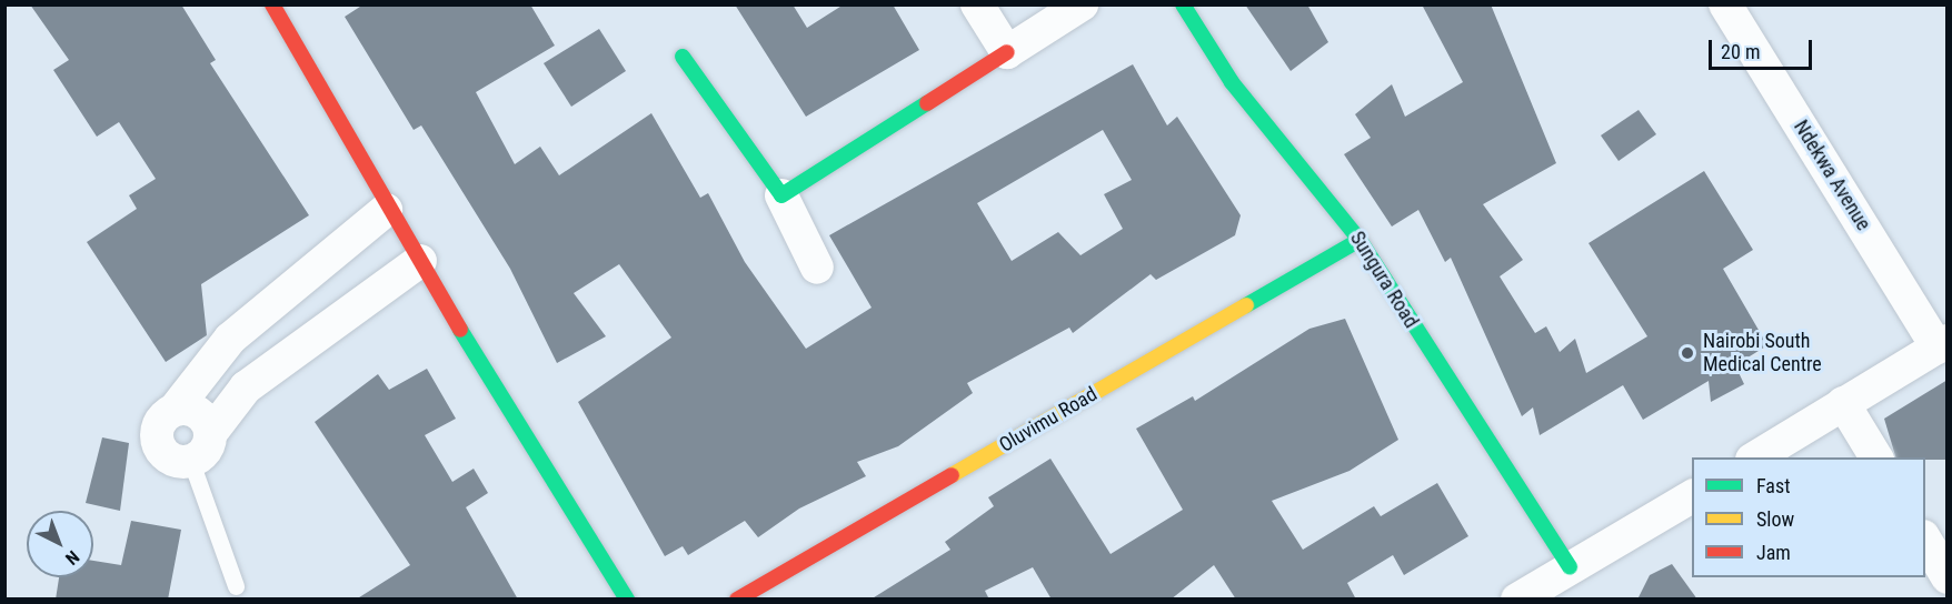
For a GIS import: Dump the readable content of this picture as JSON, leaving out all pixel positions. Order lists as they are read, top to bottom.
{
  "streets": {
    "street": ["Ndekwa Avenue", "Sungura Road", "Oluvimu Road"]
  },
  "crossings": [
    ["Sungura Road", "Oluvimu Road"]
  ],
  "places": ["Nairobi South Medical Centre"],
  "legend": ["Fast", "Slow", "Jam"],
  "scale_bar": "20 m",
  "north": "bottom right"
}
